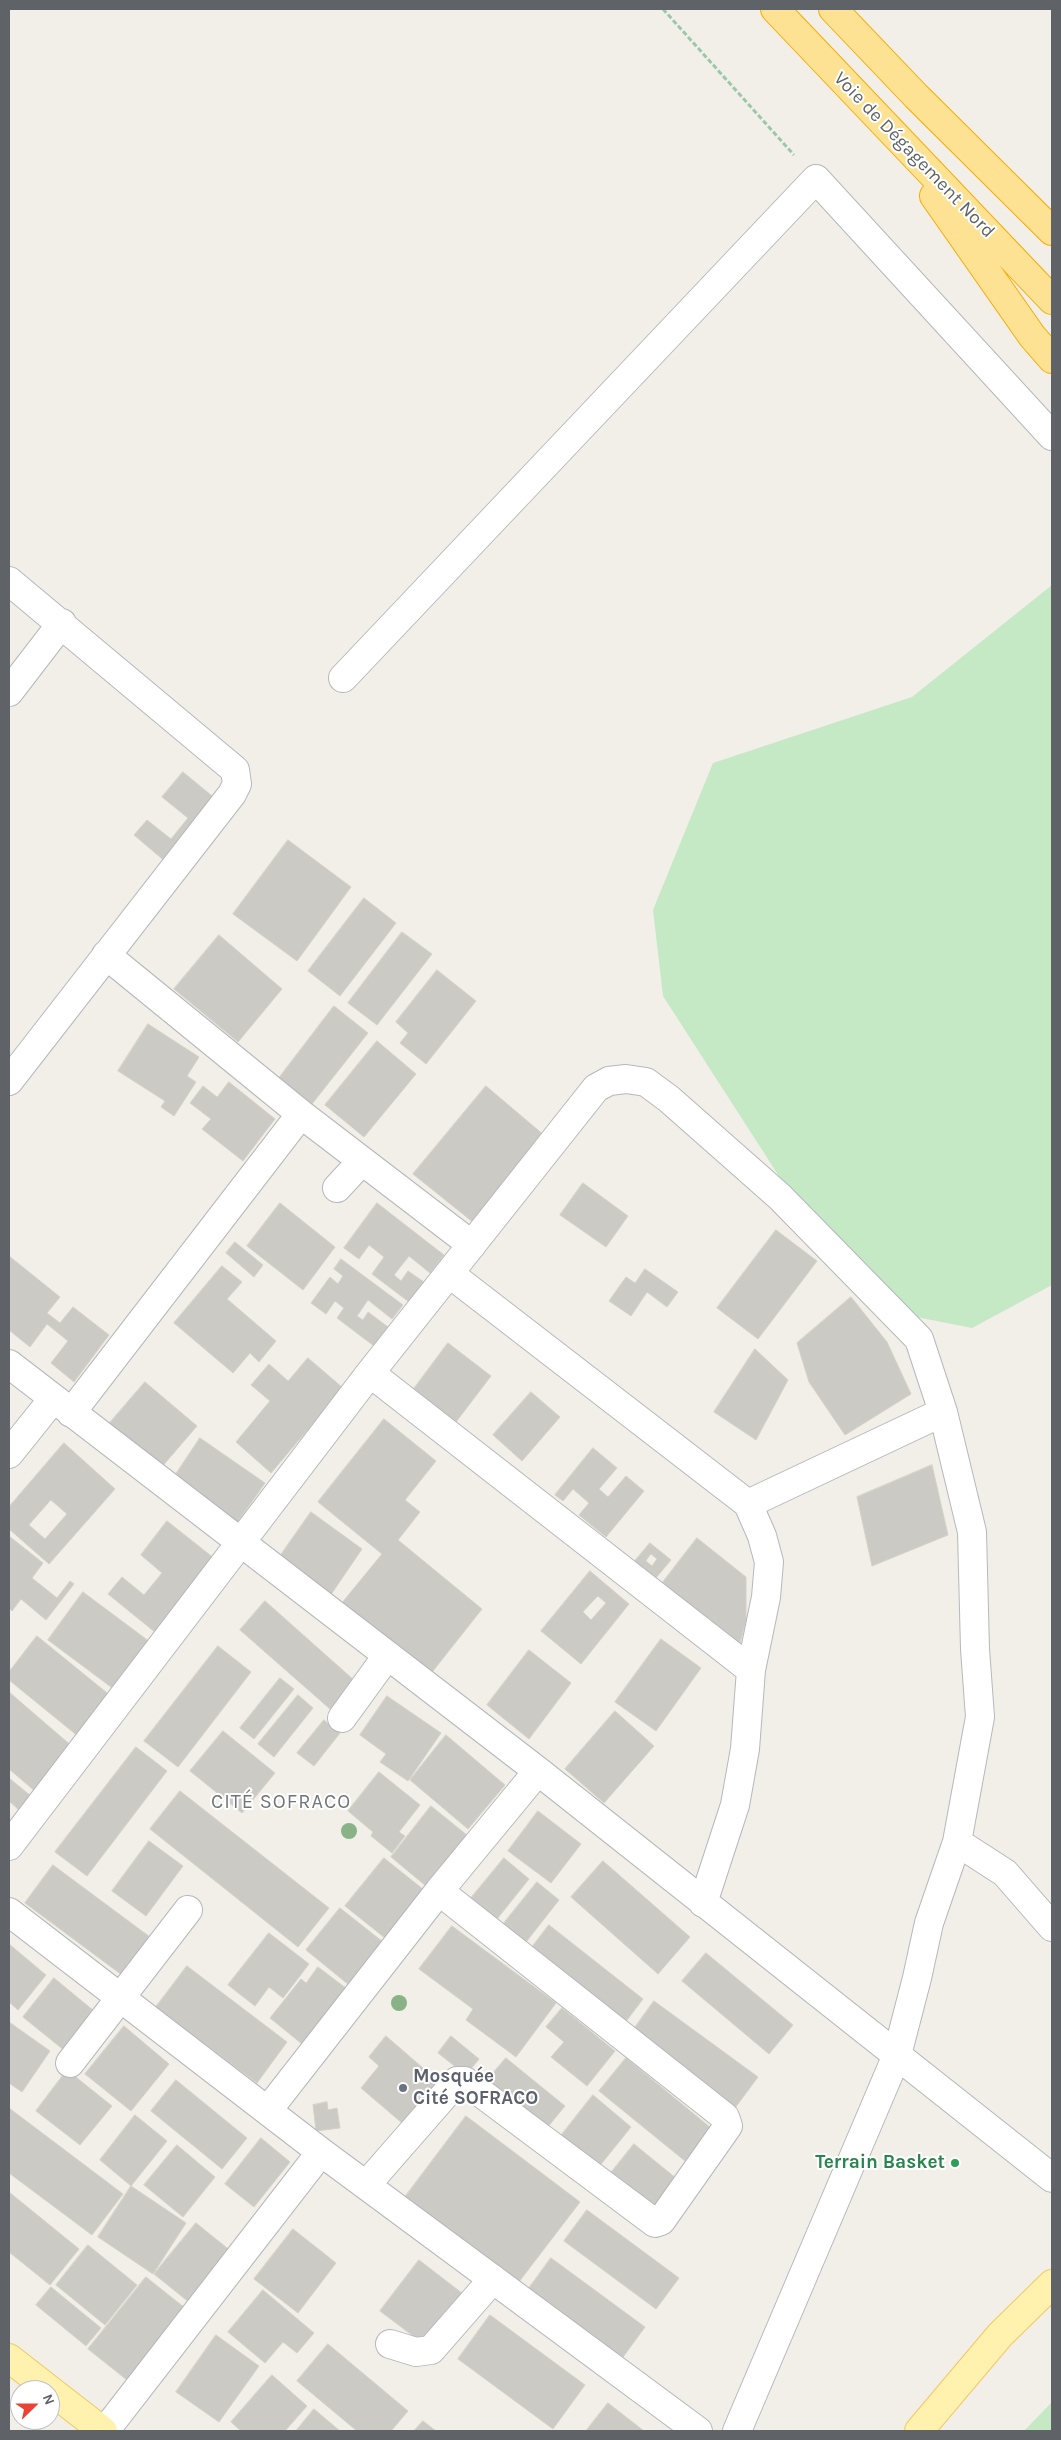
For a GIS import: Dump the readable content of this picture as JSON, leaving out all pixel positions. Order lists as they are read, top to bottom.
{
  "streets": {
    "highway": ["Voie de Dégagement Nord"]
  },
  "districts": ["CITÉ SOFRACO"],
  "places": ["Mosquée Cité SOFRACO", "Terrain Basket"],
  "north": "right"
}
